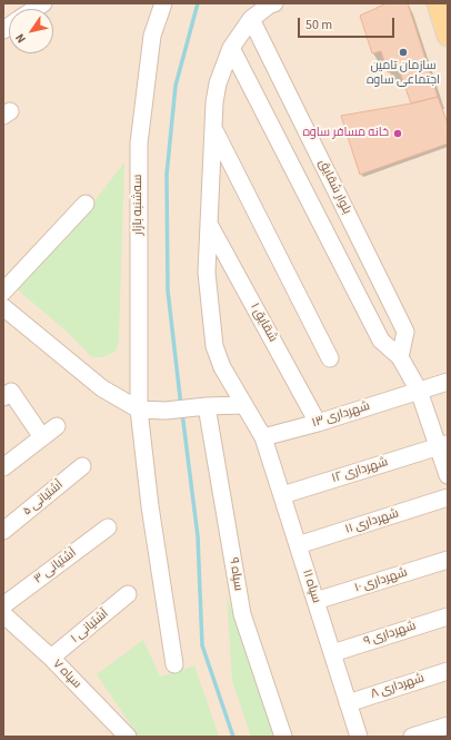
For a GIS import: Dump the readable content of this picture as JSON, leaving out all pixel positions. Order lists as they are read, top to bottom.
{
  "streets": {
    "street": [
      "بلوار شقایق",
      "سه‌شنبه بازار",
      "شقایق ۱",
      "شهرداری ۱۳",
      "شهرداری ۱۲",
      "آشتیانی ۵",
      "شهرداری ۱۱",
      "آشتیانی ۳",
      "سپاه ۹",
      "شهرداری ۱۰",
      "سپاه ۱۱",
      "آشتیانی ۱",
      "شهرداری ۹",
      "سپاه ۷",
      "شهرداری ۸"
    ]
  },
  "crossings": [
    ["بلوار شقایق", "سپاه ۱۱"],
    ["شقایق ۱", "شهرداری ۱۳"],
    ["شقایق ۱", "سپاه ۱۱"],
    ["شهرداری ۱۳", "سپاه ۱۱"],
    ["شهرداری ۱۲", "سپاه ۱۱"],
    ["شهرداری ۱۱", "سپاه ۱۱"],
    ["شهرداری ۱۰", "سپاه ۱۱"],
    ["سپاه ۱۱", "شهرداری ۹"],
    ["سپاه ۱۱", "شهرداری ۸"],
    ["آشتیانی ۱", "سپاه ۷"]
  ],
  "places": ["سازمان تامین اجتماعی ساوه", "خانه مسافر ساوه"],
  "scale_bar": "50 m",
  "north": "bottom left"
}
